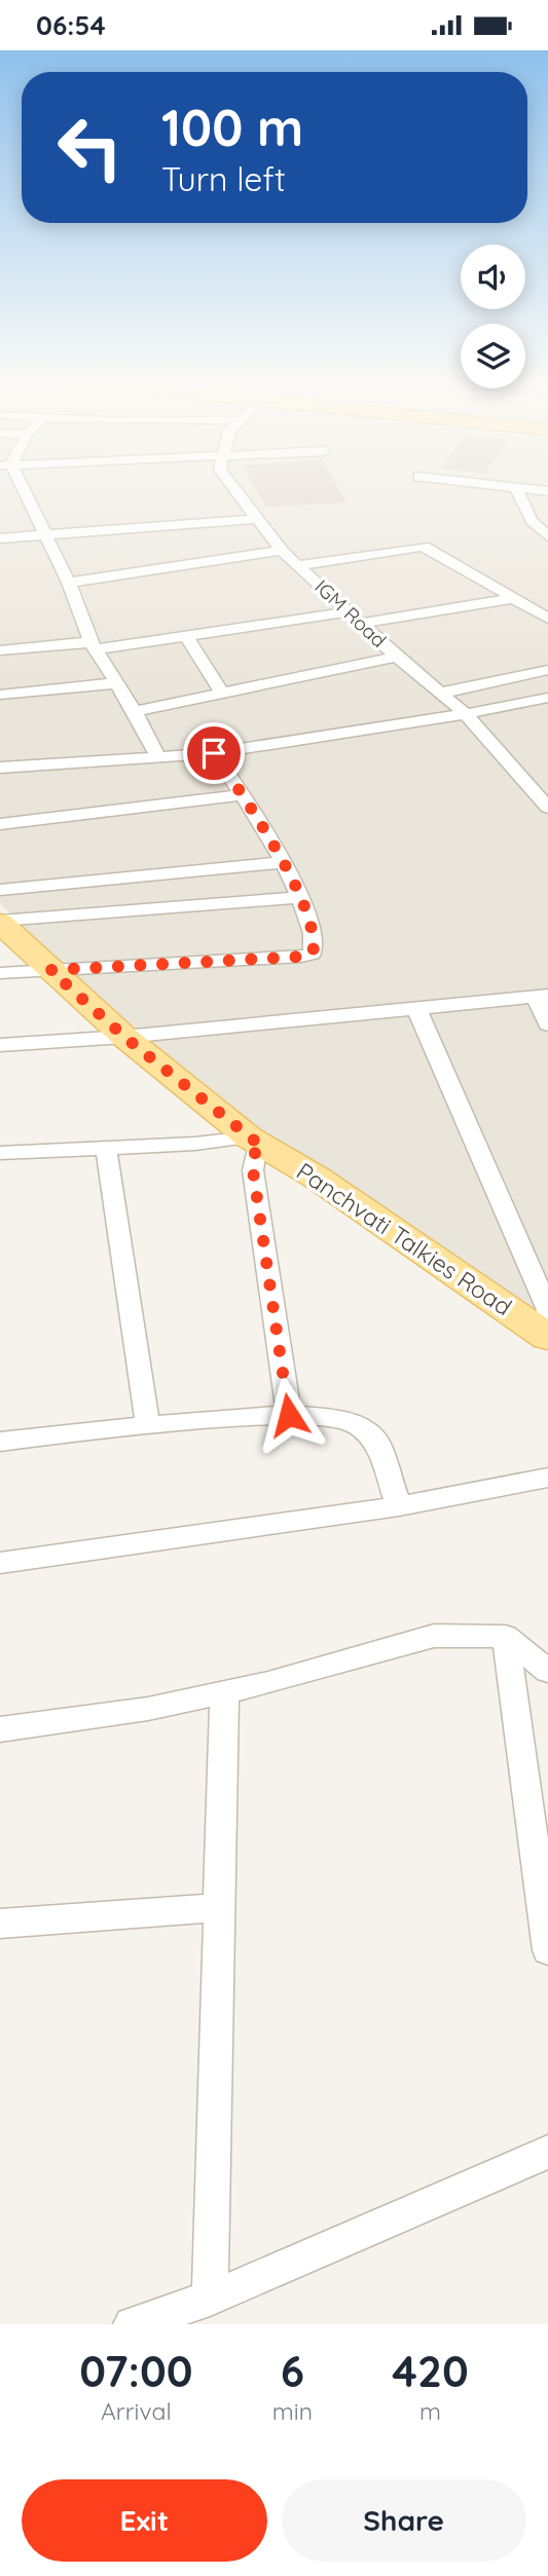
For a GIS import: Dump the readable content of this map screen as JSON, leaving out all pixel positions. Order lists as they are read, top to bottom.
{
  "streets": {
    "main road": ["Panchvati Talkies Road"],
    "street": ["IGM Road"]
  },
  "page": {
    "status": "06:54",
    "turn": ["100 m", "Turn left"],
    "eta": [
      "07:00",
      "Arrival",
      "6",
      "min",
      "420",
      "m"
    ],
    "buttons": ["Exit", "Share"]
  }
}
